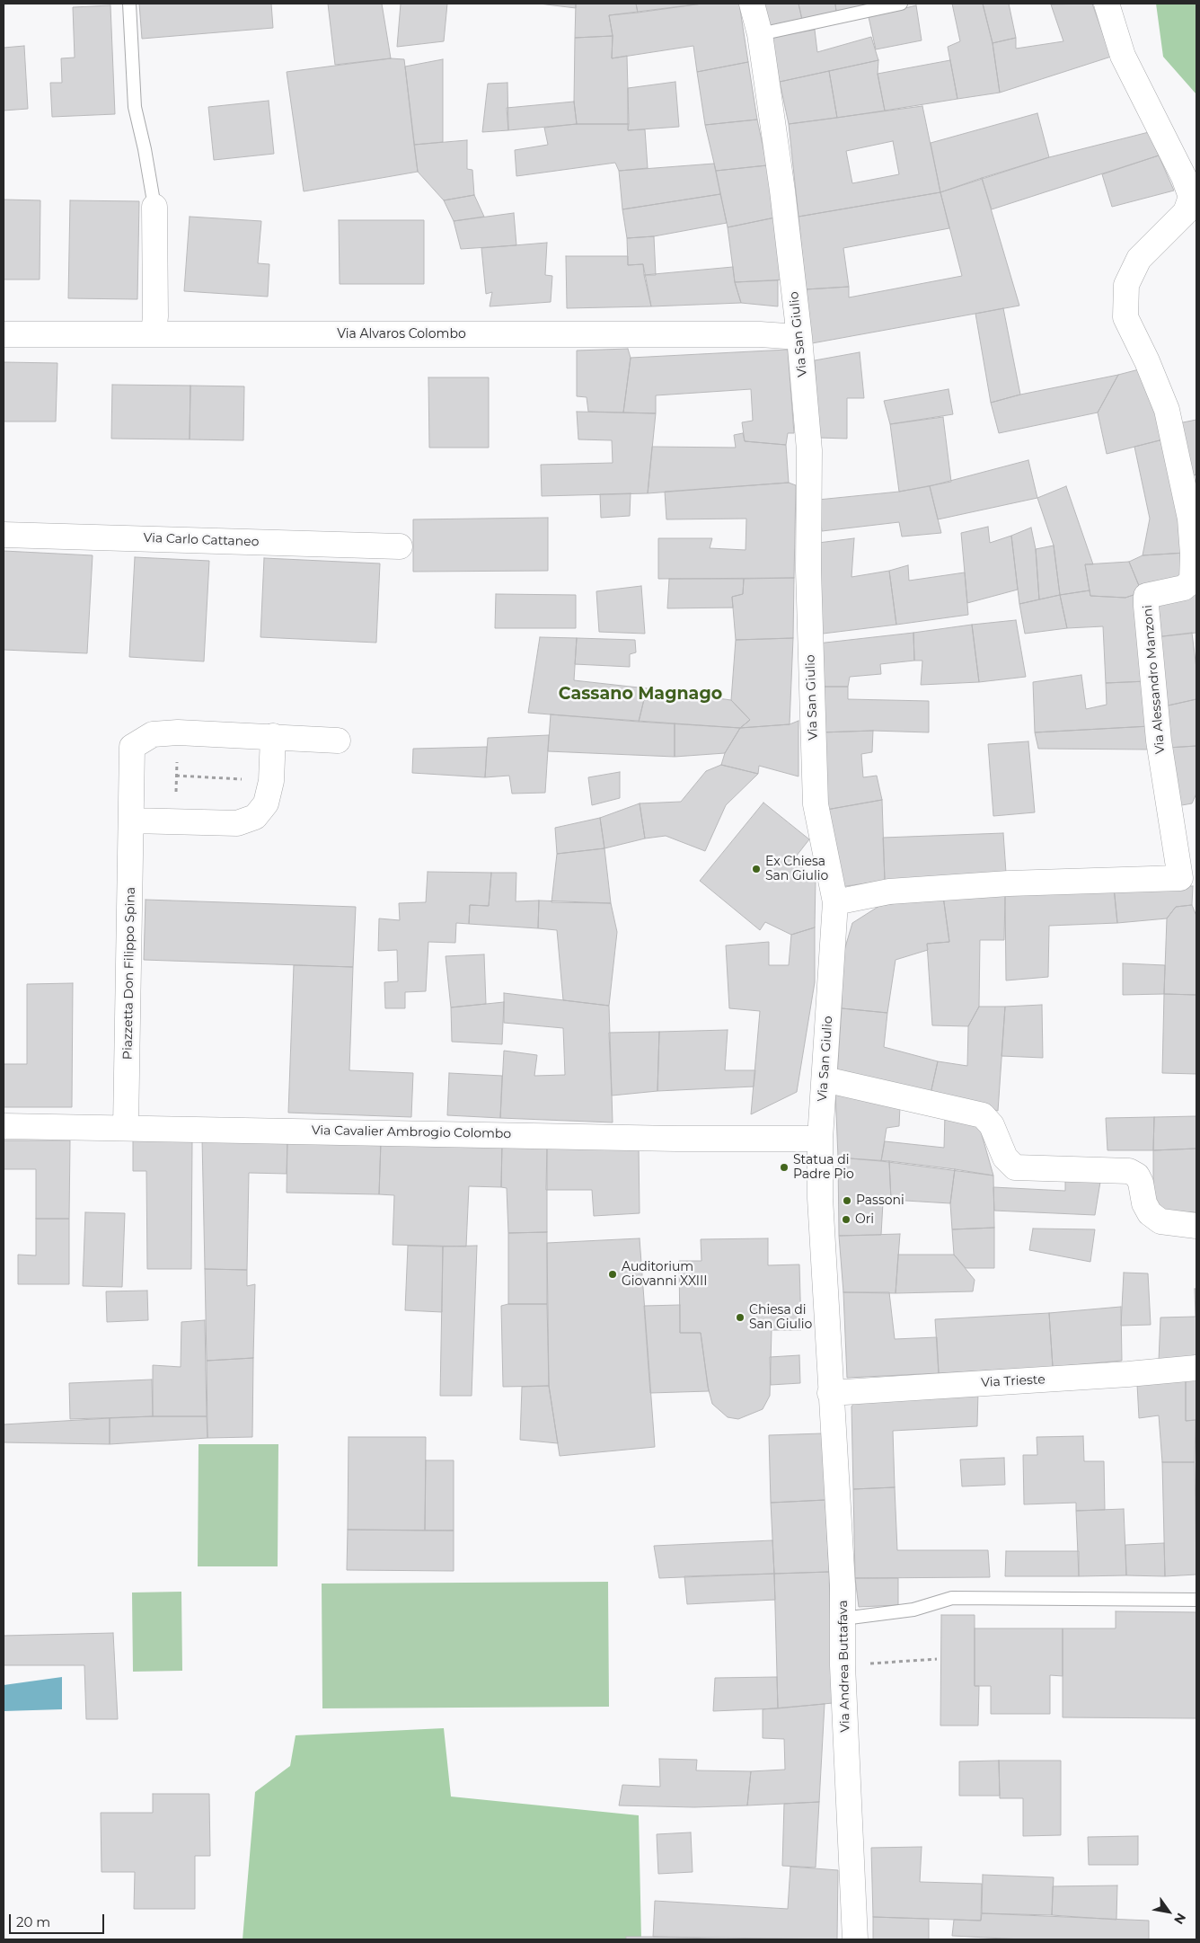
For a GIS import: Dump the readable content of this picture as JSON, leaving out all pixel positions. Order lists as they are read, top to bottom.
{
  "streets": {
    "street": [
      "Via Alvaros Colombo",
      "Via San Giulio",
      "Via Carlo Cattaneo",
      "Via Alessandro Manzoni",
      "Piazzetta Don Filippo Spina",
      "Via Cavalier Ambrogio Colombo",
      "Via Trieste",
      "Via Andrea Buttafava"
    ]
  },
  "crossings": [
    ["Via Alvaros Colombo", "Via San Giulio"],
    ["Via San Giulio", "Via Alessandro Manzoni"],
    ["Via San Giulio", "Via Cavalier Ambrogio Colombo"],
    ["Via San Giulio", "Via Trieste"],
    ["Via San Giulio", "Via Andrea Buttafava"],
    ["Piazzetta Don Filippo Spina", "Via Cavalier Ambrogio Colombo"],
    ["Via Trieste", "Via Andrea Buttafava"]
  ],
  "districts": ["Cassano Magnago"],
  "places": [
    "Ex Chiesa San Giulio",
    "Statua di Padre Pio",
    "Passoni",
    "Ori",
    "Auditorium Giovanni XXIII",
    "Chiesa di San Giulio"
  ],
  "scale_bar": "20 m",
  "north": "bottom right"
}
